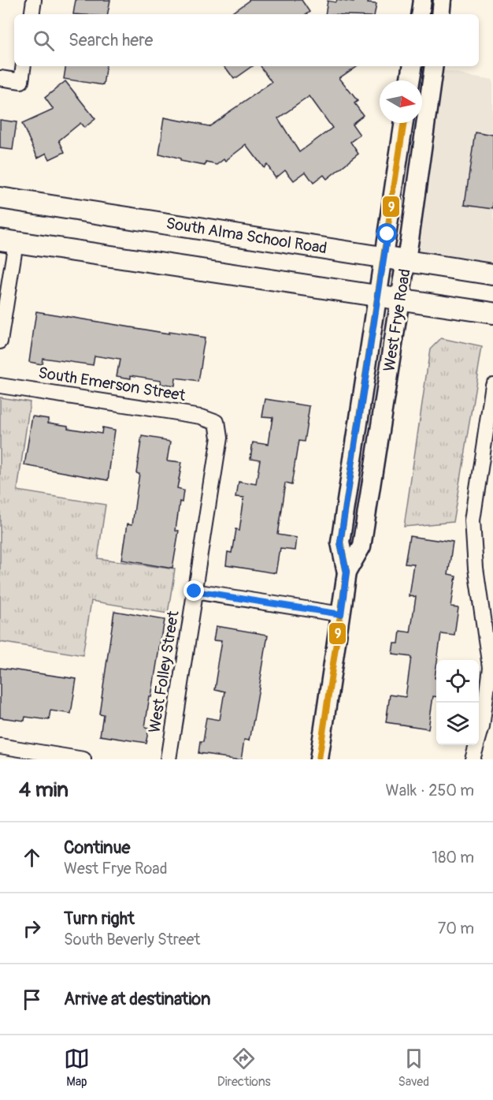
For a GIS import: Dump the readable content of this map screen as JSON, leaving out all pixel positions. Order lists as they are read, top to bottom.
{
  "streets": {
    "main road": ["South Alma School Road"],
    "street": ["West Frye Road", "South Emerson Street", "West Folley Street"]
  },
  "crossings": [
    ["South Alma School Road", "West Frye Road"],
    ["South Emerson Street", "West Folley Street"]
  ],
  "lines": ["transit line 9"],
  "north": "right",
  "page": {
    "search": "Search here",
    "heading": ["4 min", "Walk · 250 m"],
    "list": [
      ["Continue", "West Frye Road", "180 m"],
      ["Turn right", "South Beverly Street", "70 m"],
      "Arrive at destination"
    ],
    "nav": ["Map", "Directions", "Saved"]
  }
}
